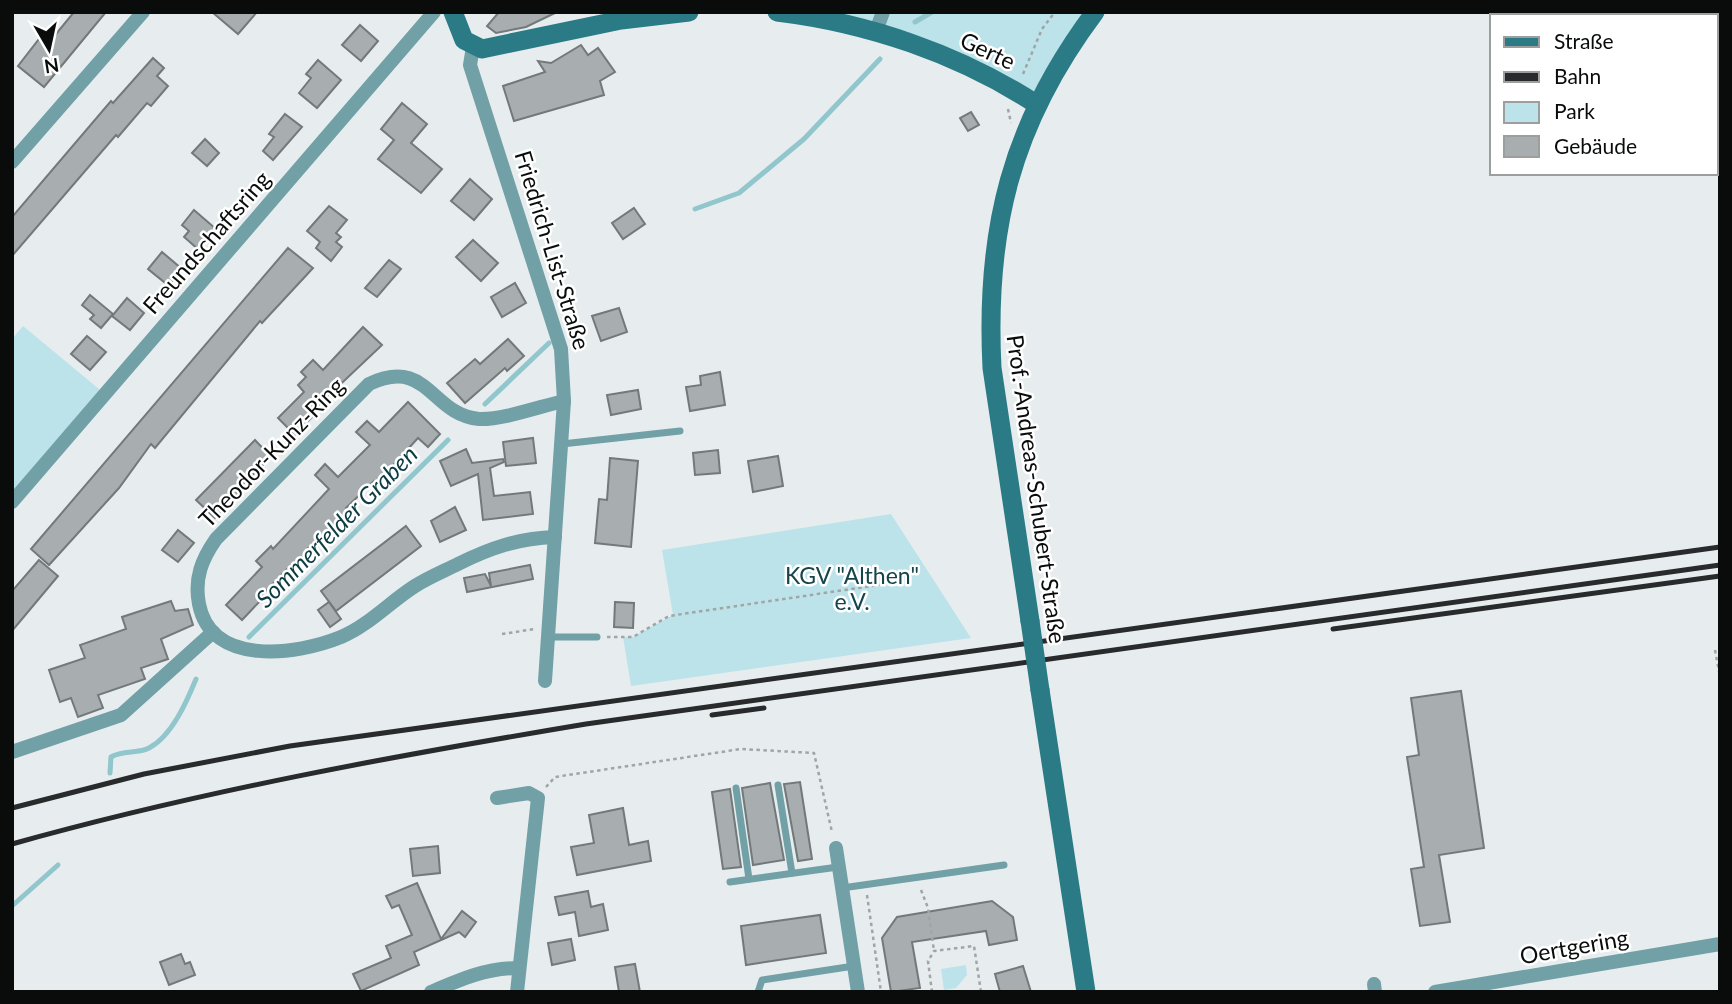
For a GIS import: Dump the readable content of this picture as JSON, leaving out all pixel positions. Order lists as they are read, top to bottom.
{
  "streets": {
    "main road": ["Gerte", "Friedrich-List-Straße", "Prof.-Andreas-Schubert-Straße"],
    "street": ["Freundschaftsring", "Theodor-Kunz-Ring", "Oertgering"]
  },
  "crossings": [
    ["Gerte", "Prof.-Andreas-Schubert-Straße"],
    ["Friedrich-List-Straße", "Theodor-Kunz-Ring"]
  ],
  "water": ["Sommerfelder Graben"],
  "parks": ["KGV \"Althen\" e.V."],
  "legend": [
    "Straße",
    "Bahn",
    "Park",
    "Gebäude"
  ],
  "north": "bottom"
}
